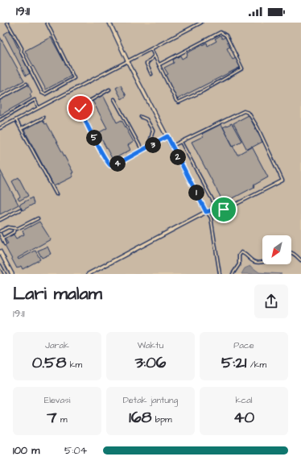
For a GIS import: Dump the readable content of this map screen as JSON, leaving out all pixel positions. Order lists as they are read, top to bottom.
{
  "north": "bottom left",
  "page": {
    "status": "19:11",
    "pins": [
      "5",
      "3",
      "2",
      "4",
      "1"
    ],
    "heading": ["Lari malam", "19:11"],
    "stats": [
      ["Jarak", "0.58 km"],
      ["Waktu", "3:06"],
      ["Pace", "5:21 /km"],
      ["Elevasi", "7 m"],
      ["Detak jantung", "168 bpm"],
      ["kcal", "40"]
    ],
    "list": [
      {
        "name": "100 m",
        "note": "5:04"
      }
    ]
  }
}
